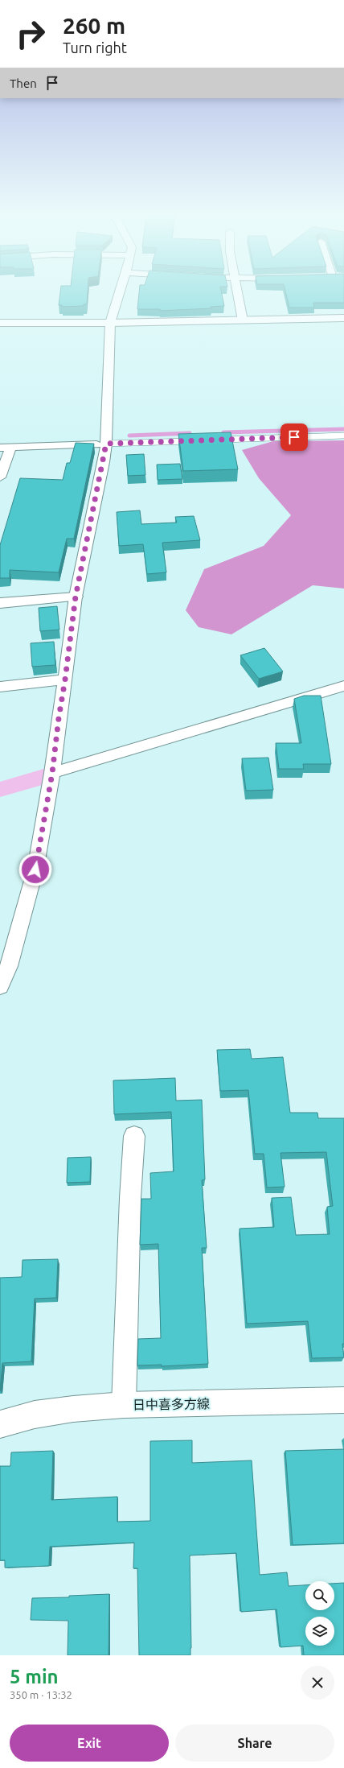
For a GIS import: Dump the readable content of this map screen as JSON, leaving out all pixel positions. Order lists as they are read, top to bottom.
{
  "streets": {
    "street": ["日中喜多方線"]
  },
  "page": {
    "turn": ["260 m", "Turn right"],
    "then": "Then",
    "heading": ["5 min", "350 m · 13:32"],
    "buttons": ["Exit", "Share"]
  }
}
